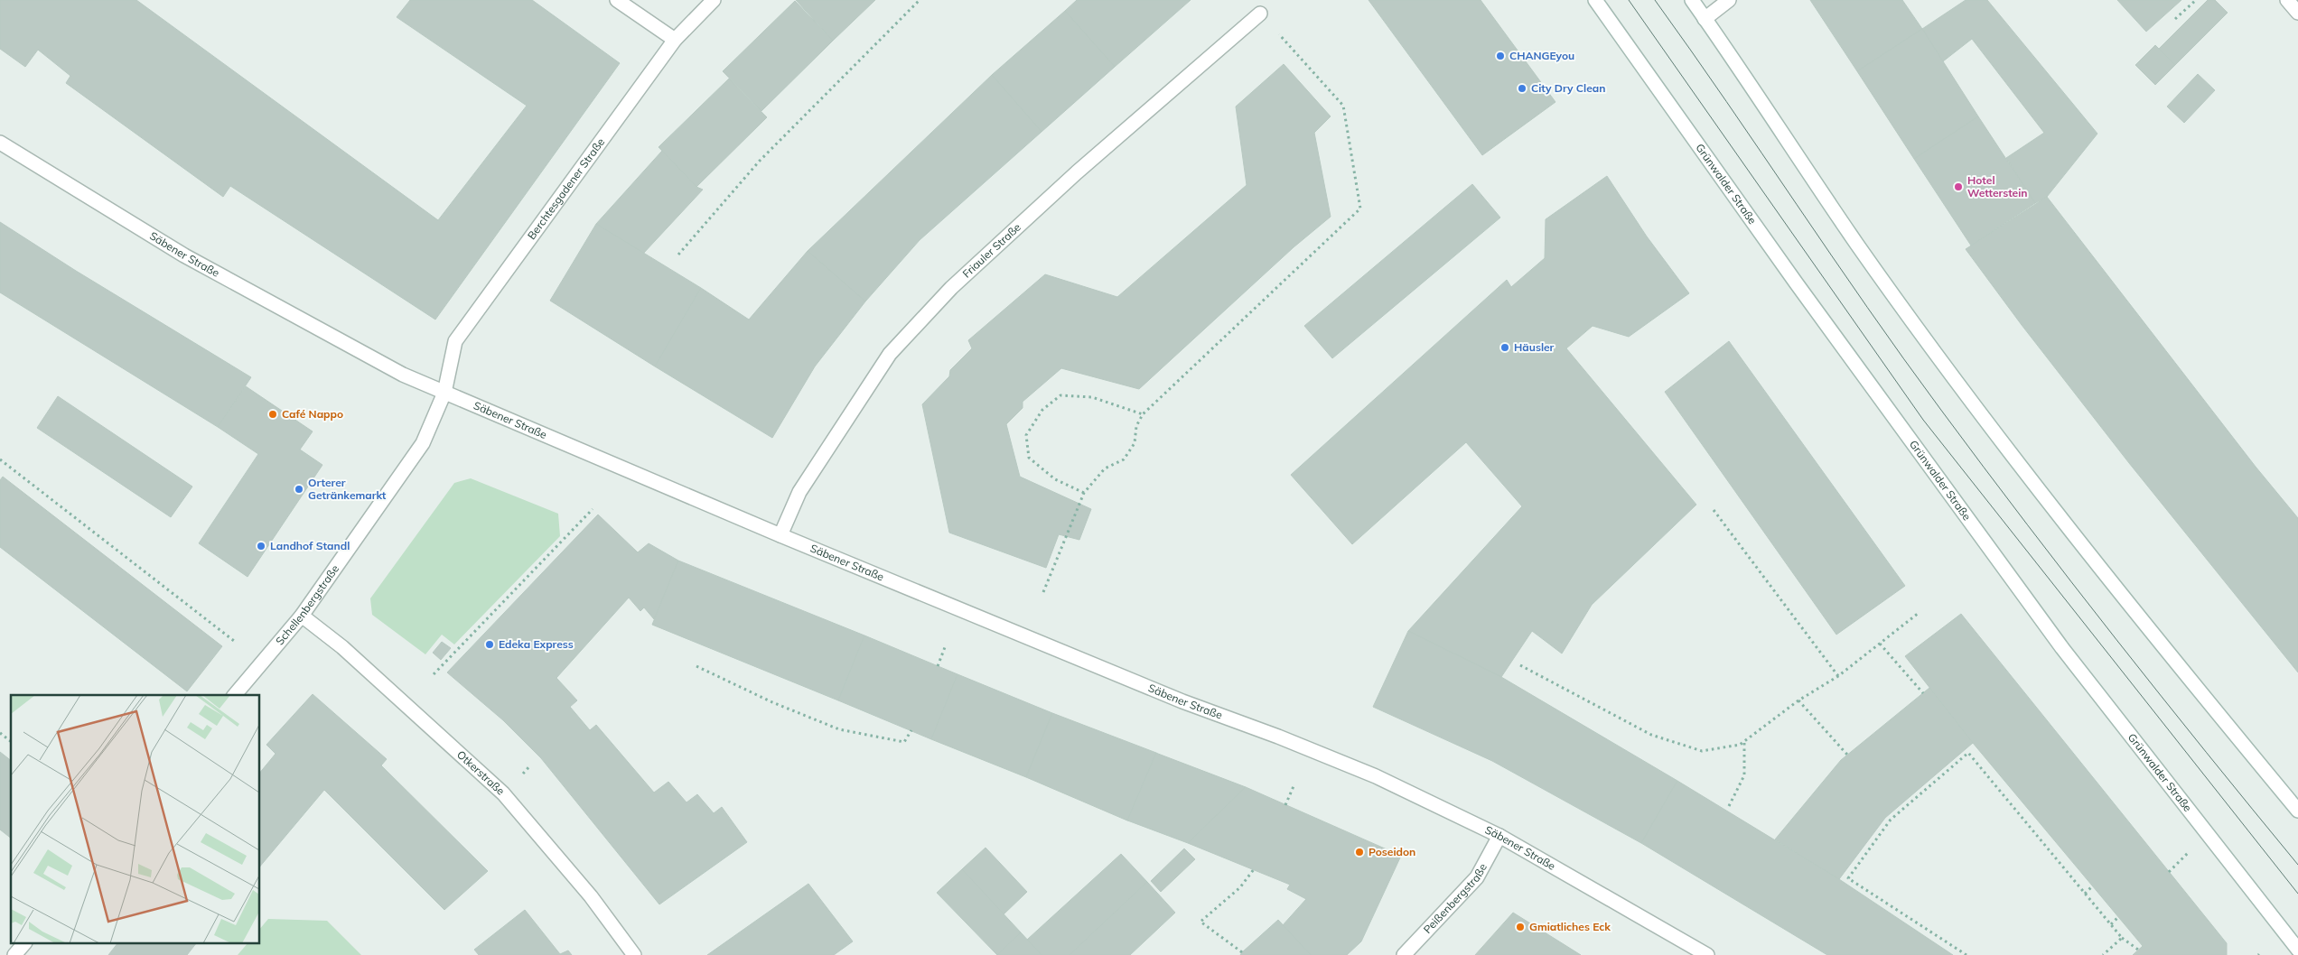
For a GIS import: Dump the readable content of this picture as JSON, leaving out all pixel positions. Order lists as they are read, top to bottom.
{
  "streets": {
    "street": [
      "Grünwalder Straße",
      "Berchtesgadener Straße",
      "Friauler Straße",
      "Säbener Straße",
      "Schellenbergstraße",
      "Otkerstraße",
      "Peißenbergstraße"
    ]
  },
  "crossings": [
    ["Berchtesgadener Straße", "Säbener Straße"],
    ["Berchtesgadener Straße", "Schellenbergstraße"],
    ["Friauler Straße", "Säbener Straße"],
    ["Säbener Straße", "Schellenbergstraße"],
    ["Säbener Straße", "Peißenbergstraße"],
    ["Schellenbergstraße", "Otkerstraße"]
  ],
  "places": [
    "CHANGEyou",
    "City Dry Clean",
    "Hotel Wetterstein",
    "Häusler",
    "Café Nappo",
    "Orterer Getränkemarkt",
    "Landhof Standl",
    "Edeka Express",
    "Poseidon",
    "Gmiatliches Eck"
  ]
}
